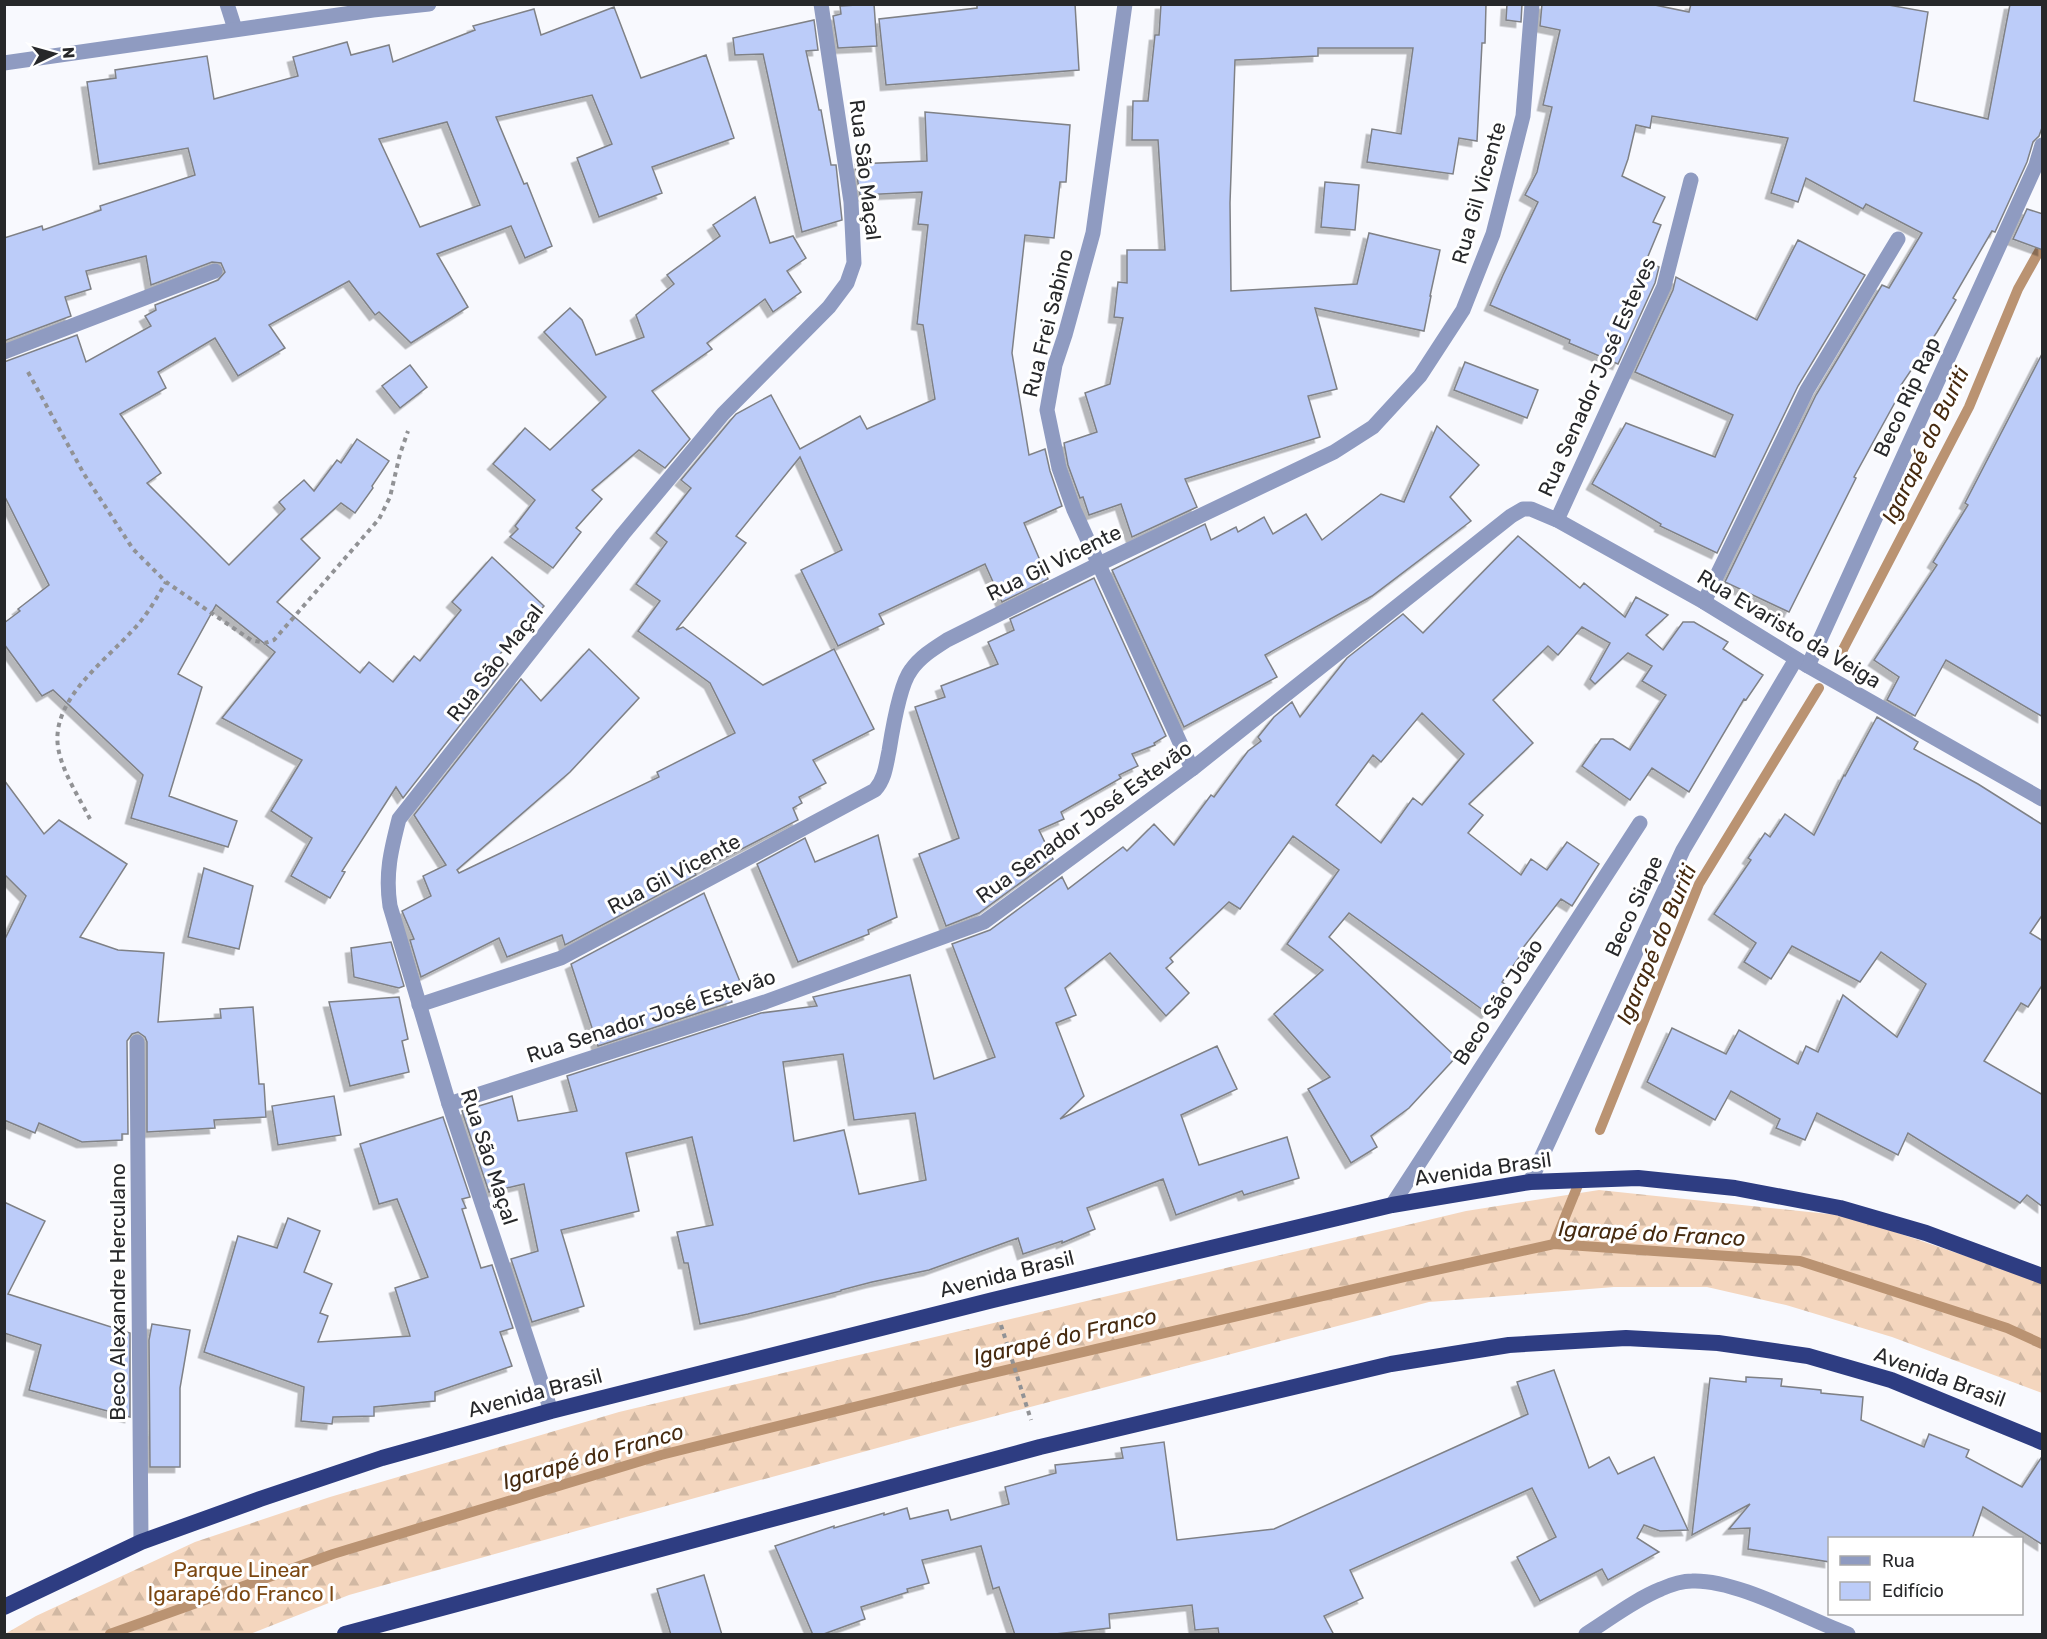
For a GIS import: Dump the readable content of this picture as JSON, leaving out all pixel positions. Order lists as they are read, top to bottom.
{
  "streets": {
    "highway": ["Avenida Brasil"],
    "street": [
      "Rua São Maçal",
      "Rua Gil Vicente",
      "Rua Frei Sabino",
      "Rua Senador José Esteves",
      "Beco Rip Rap",
      "Rua Evaristo da Veiga",
      "Rua Senador José Estevão",
      "Beco Siape",
      "Beco São João",
      "Beco Alexandre Herculano"
    ]
  },
  "crossings": [
    ["Rua São Maçal", "Rua Gil Vicente"],
    ["Rua São Maçal", "Rua Senador José Estevão"],
    ["Rua São Maçal", "Avenida Brasil"],
    ["Rua Gil Vicente", "Rua Frei Sabino"],
    ["Rua Frei Sabino", "Rua Senador José Estevão"],
    ["Rua Senador José Esteves", "Rua Evaristo da Veiga"],
    ["Beco Rip Rap", "Rua Evaristo da Veiga"],
    ["Beco Rip Rap", "Beco Siape"],
    ["Rua Evaristo da Veiga", "Rua Senador José Estevão"],
    ["Rua Evaristo da Veiga", "Beco Siape"],
    ["Beco Siape", "Avenida Brasil"],
    ["Beco São João", "Avenida Brasil"],
    ["Avenida Brasil", "Beco Alexandre Herculano"]
  ],
  "water": ["Igarapé do Buriti", "Igarapé do Franco"],
  "parks": ["Parque Linear Igarapé do Franco I"],
  "legend": ["Rua", "Edifício"],
  "north": "right"
}
